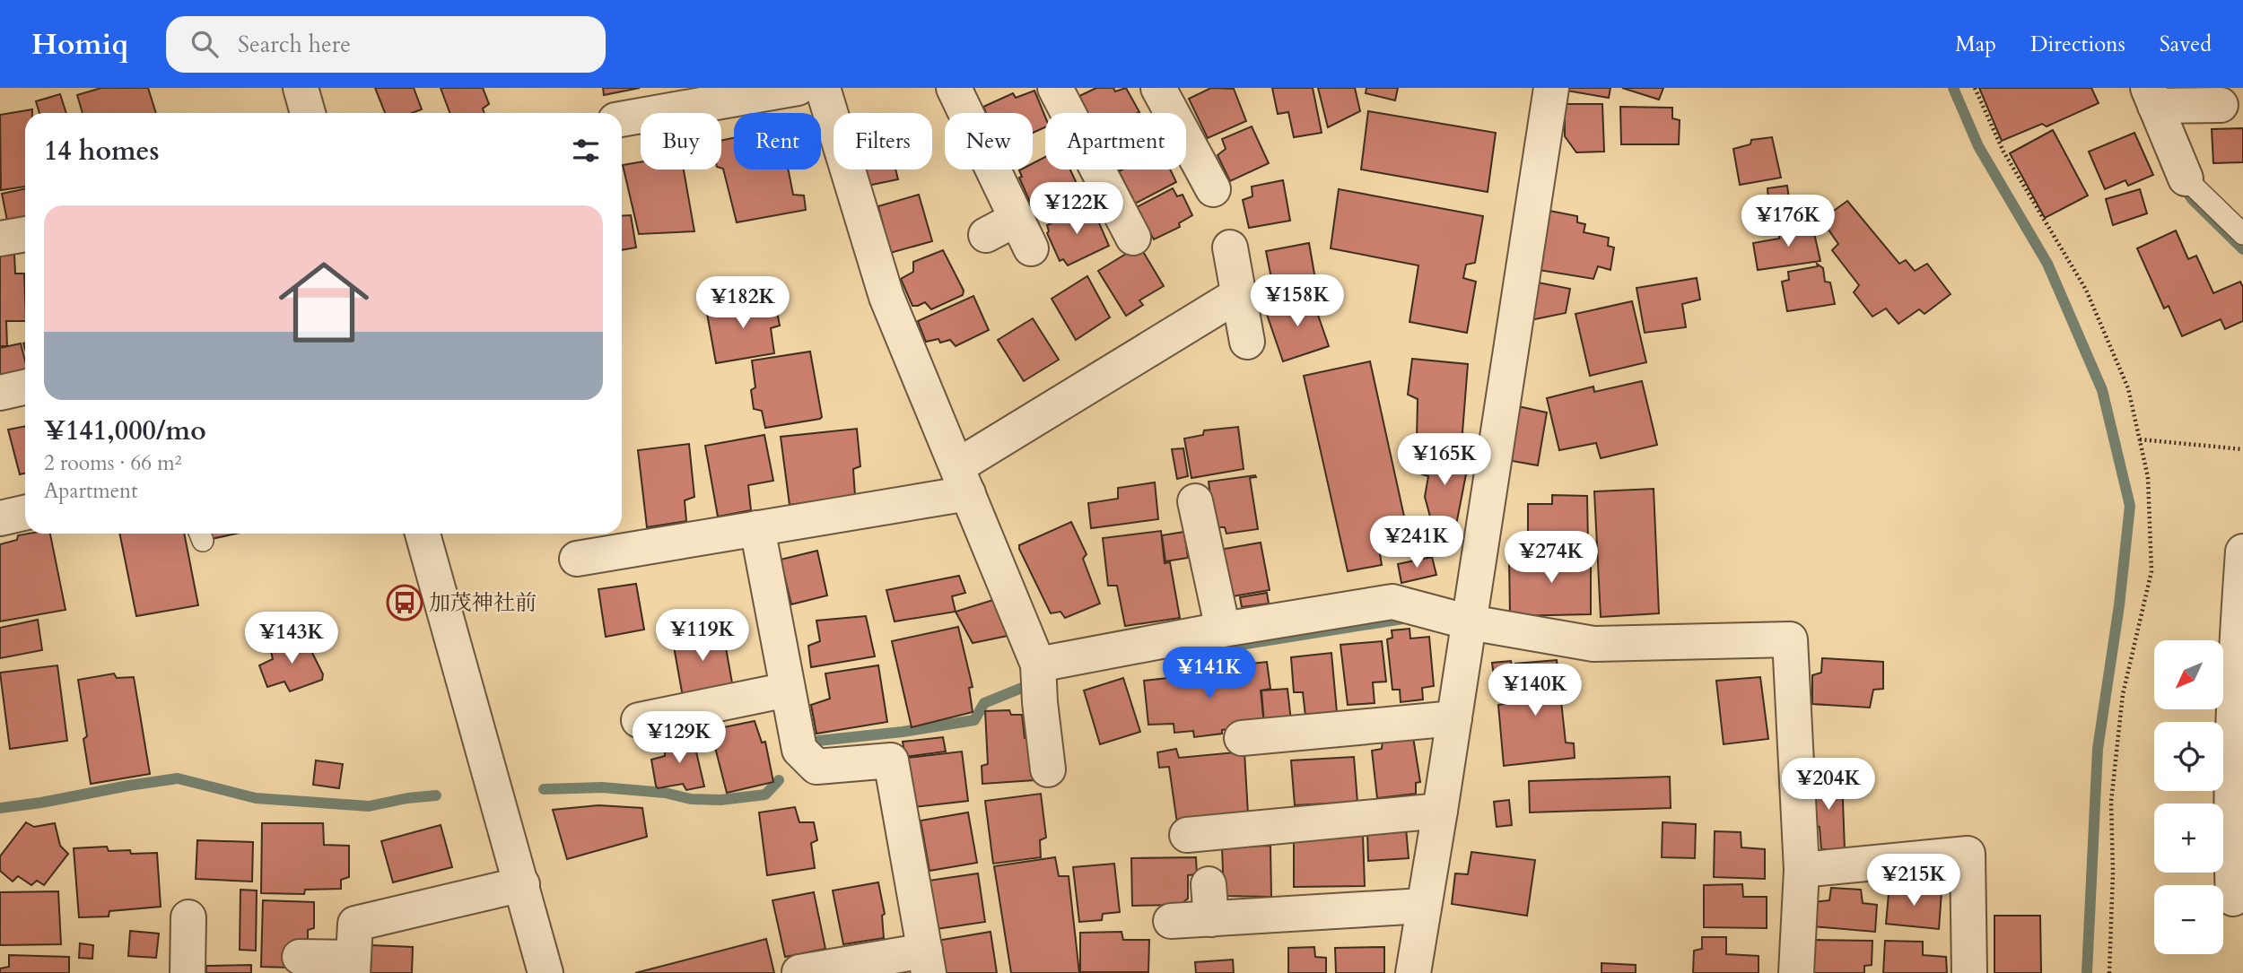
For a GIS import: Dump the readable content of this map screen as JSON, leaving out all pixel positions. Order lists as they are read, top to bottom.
{
  "places": {
    "bus stop": ["加茂神社前"]
  },
  "north": "bottom left",
  "page": {
    "header": "Homiq",
    "search": "Search here",
    "nav": ["Map", "Directions", "Saved"],
    "chip": [
      "Buy",
      "Rent",
      "Filters",
      "New",
      "Apartment"
    ],
    "heading": "14 homes",
    "price": [
      "¥122K",
      "¥176K",
      "¥158K",
      "¥182K",
      "¥165K",
      "¥241K",
      "¥274K",
      "¥119K",
      "¥143K",
      "¥141K",
      "¥140K",
      "¥129K",
      "¥204K",
      "¥215K"
    ],
    "list": [
      {
        "name": "¥141,000/mo",
        "note": "2 rooms · 66 m² · Apartment"
      }
    ],
    "map_buttons": ["+", "−"]
  }
}
